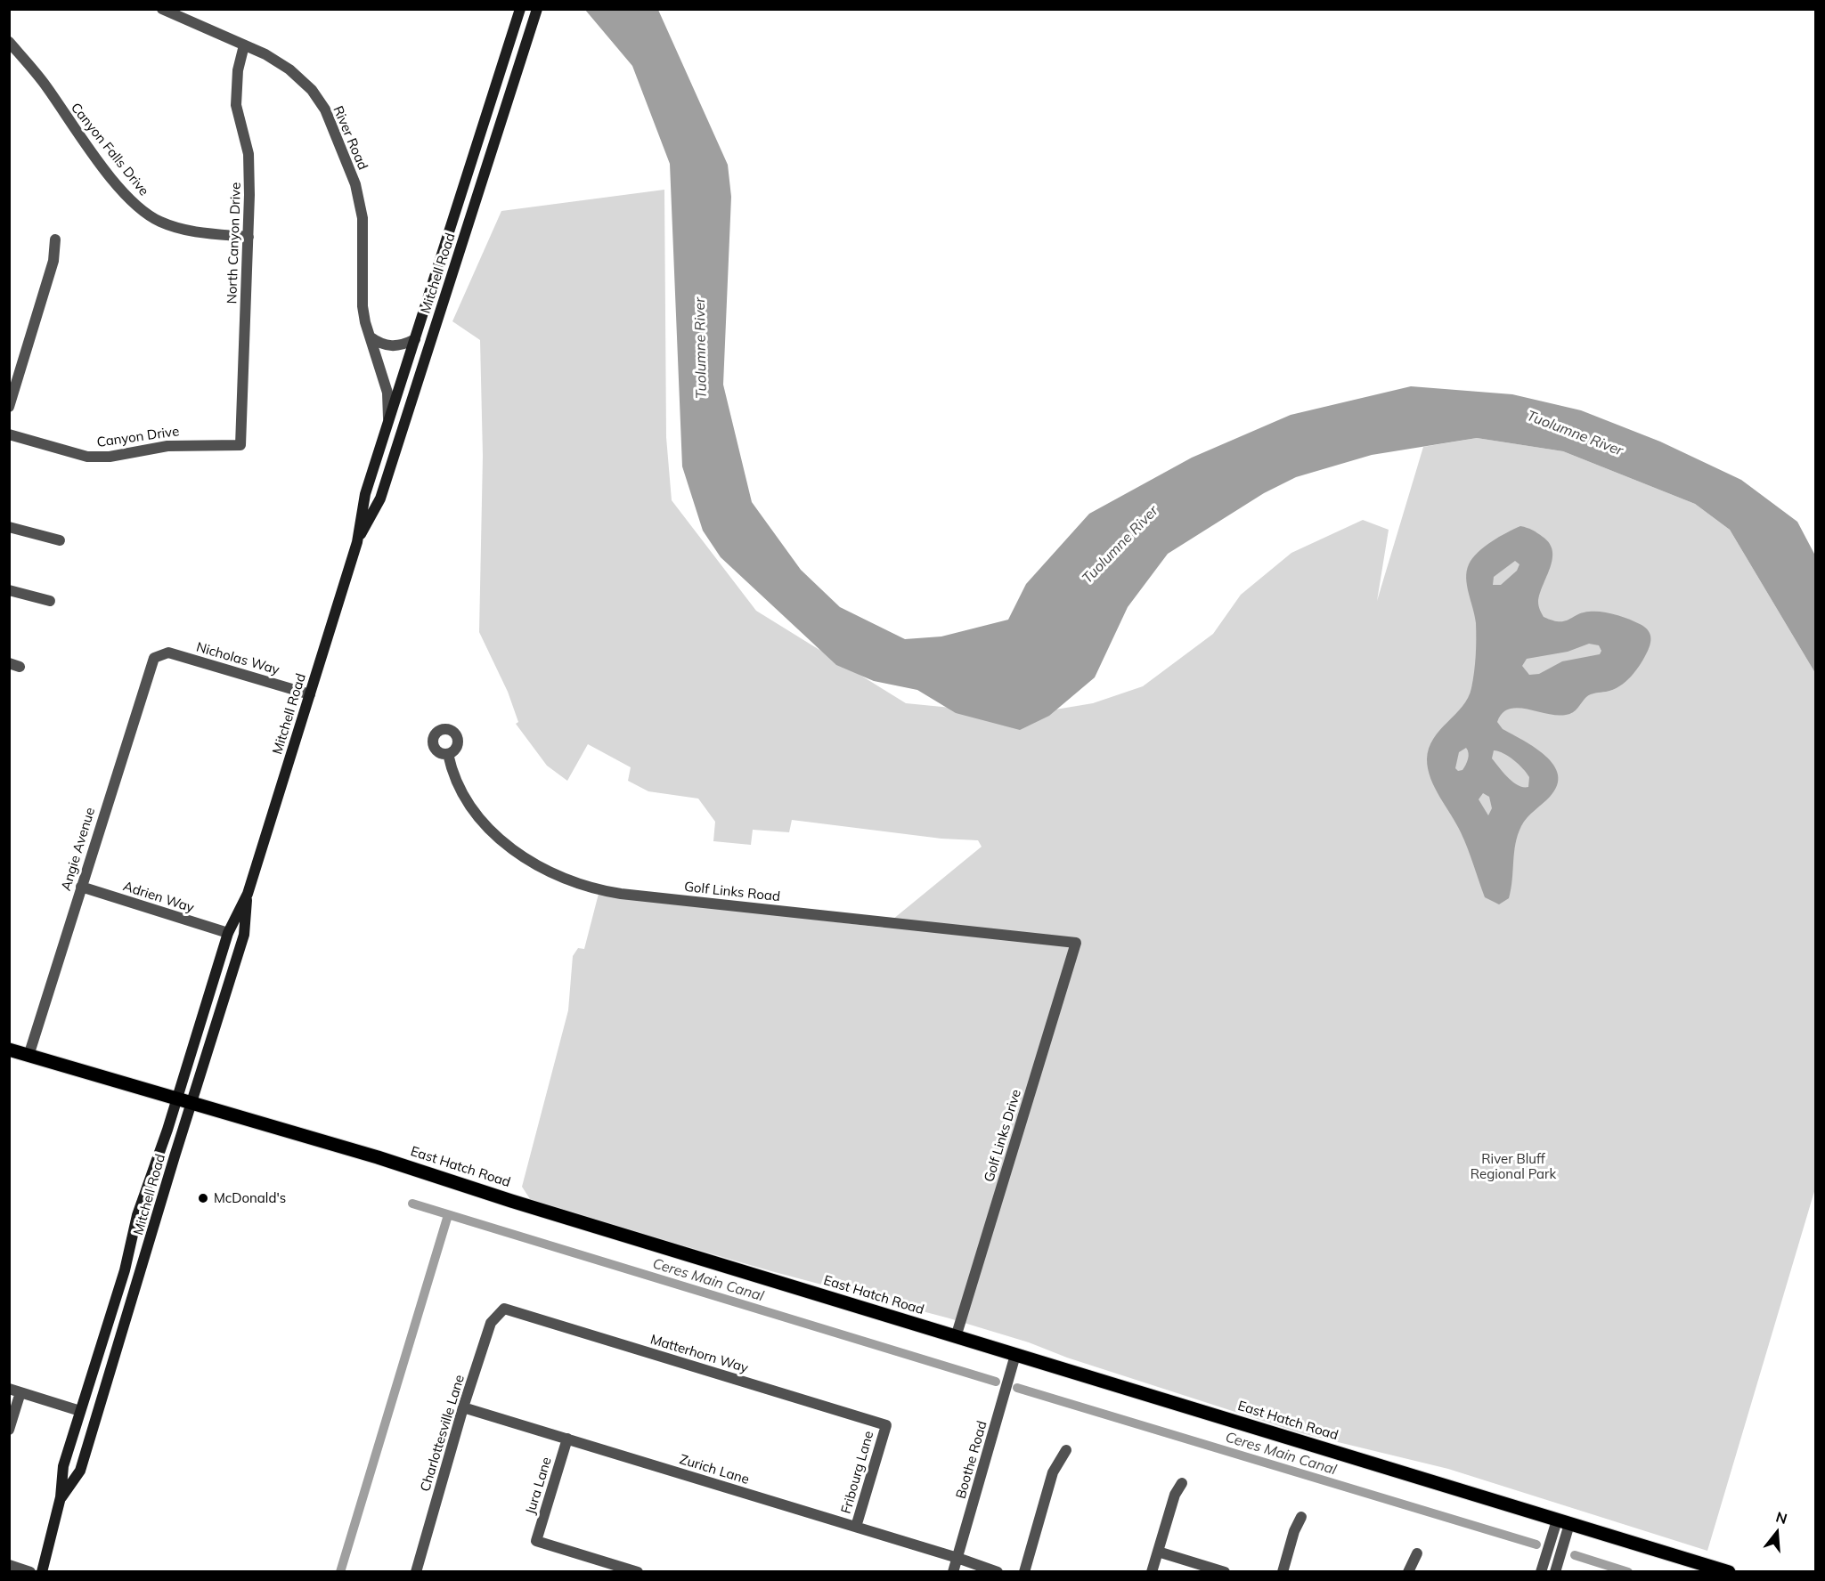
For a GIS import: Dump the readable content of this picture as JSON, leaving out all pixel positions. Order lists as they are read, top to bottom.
{
  "streets": {
    "main road": ["Mitchell Road", "East Hatch Road"],
    "street": [
      "River Road",
      "Canyon Falls Drive",
      "North Canyon Drive",
      "Canyon Drive",
      "Nicholas Way",
      "Angie Avenue",
      "Golf Links Road",
      "Adrien Way",
      "Golf Links Drive",
      "Matterhorn Way",
      "Charlottesville Lane",
      "Boothe Road",
      "Zurich Lane",
      "Fribourg Lane",
      "Jura Lane"
    ]
  },
  "crossings": [
    ["River Road", "North Canyon Drive"],
    ["River Road", "Mitchell Road"],
    ["Canyon Falls Drive", "North Canyon Drive"],
    ["North Canyon Drive", "Canyon Drive"],
    ["Mitchell Road", "Nicholas Way"],
    ["Mitchell Road", "Adrien Way"],
    ["Mitchell Road", "East Hatch Road"],
    ["Nicholas Way", "Angie Avenue"],
    ["Angie Avenue", "Adrien Way"],
    ["Angie Avenue", "East Hatch Road"],
    ["Golf Links Road", "Golf Links Drive"],
    ["Golf Links Drive", "East Hatch Road"],
    ["East Hatch Road", "Boothe Road"],
    ["Matterhorn Way", "Charlottesville Lane"],
    ["Matterhorn Way", "Fribourg Lane"],
    ["Charlottesville Lane", "Zurich Lane"],
    ["Boothe Road", "Zurich Lane"],
    ["Zurich Lane", "Fribourg Lane"],
    ["Zurich Lane", "Jura Lane"]
  ],
  "water": ["Tuolumne River", "Ceres Main Canal"],
  "parks": ["River Bluff Regional Park"],
  "places": ["McDonald's"],
  "north": "top"
}
